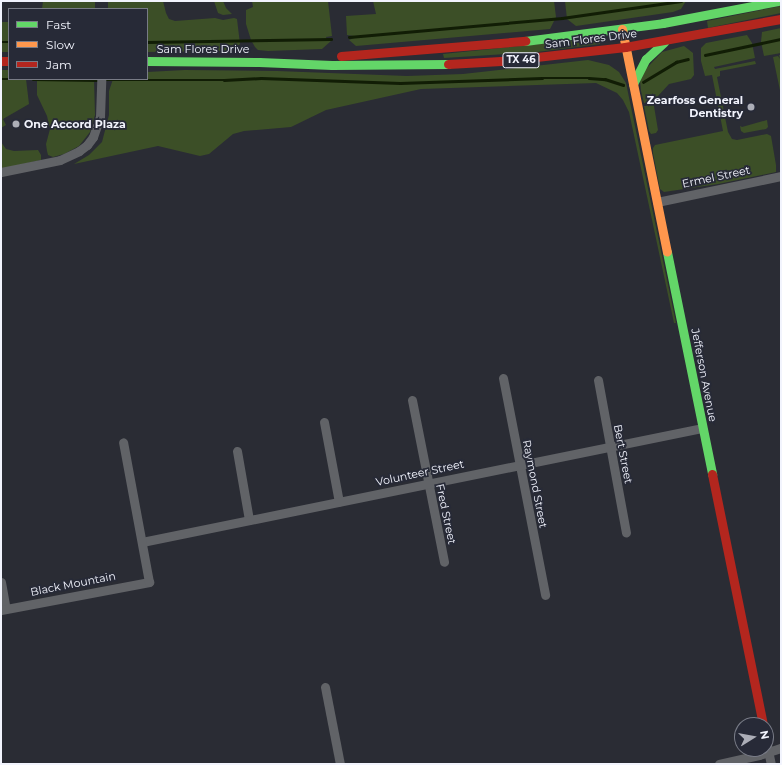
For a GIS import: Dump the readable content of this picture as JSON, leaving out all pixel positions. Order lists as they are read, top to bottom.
{
  "streets": {
    "main road": ["Sam Flores Drive", "TX 46", "Jefferson Avenue"],
    "street": [
      "Ermel Street",
      "Bert Street",
      "Volunteer Street",
      "Raymond Street",
      "Fred Street",
      "Black Mountain"
    ]
  },
  "crossings": [
    ["Sam Flores Drive", "Jefferson Avenue"],
    ["Ermel Street", "Jefferson Avenue"],
    ["Jefferson Avenue", "Volunteer Street"],
    ["Bert Street", "Volunteer Street"],
    ["Volunteer Street", "Raymond Street"],
    ["Volunteer Street", "Fred Street"],
    ["Volunteer Street", "Black Mountain"]
  ],
  "places": ["Zearfoss General Dentistry", "One Accord Plaza"],
  "legend": ["Fast", "Slow", "Jam"],
  "north": "right"
}
